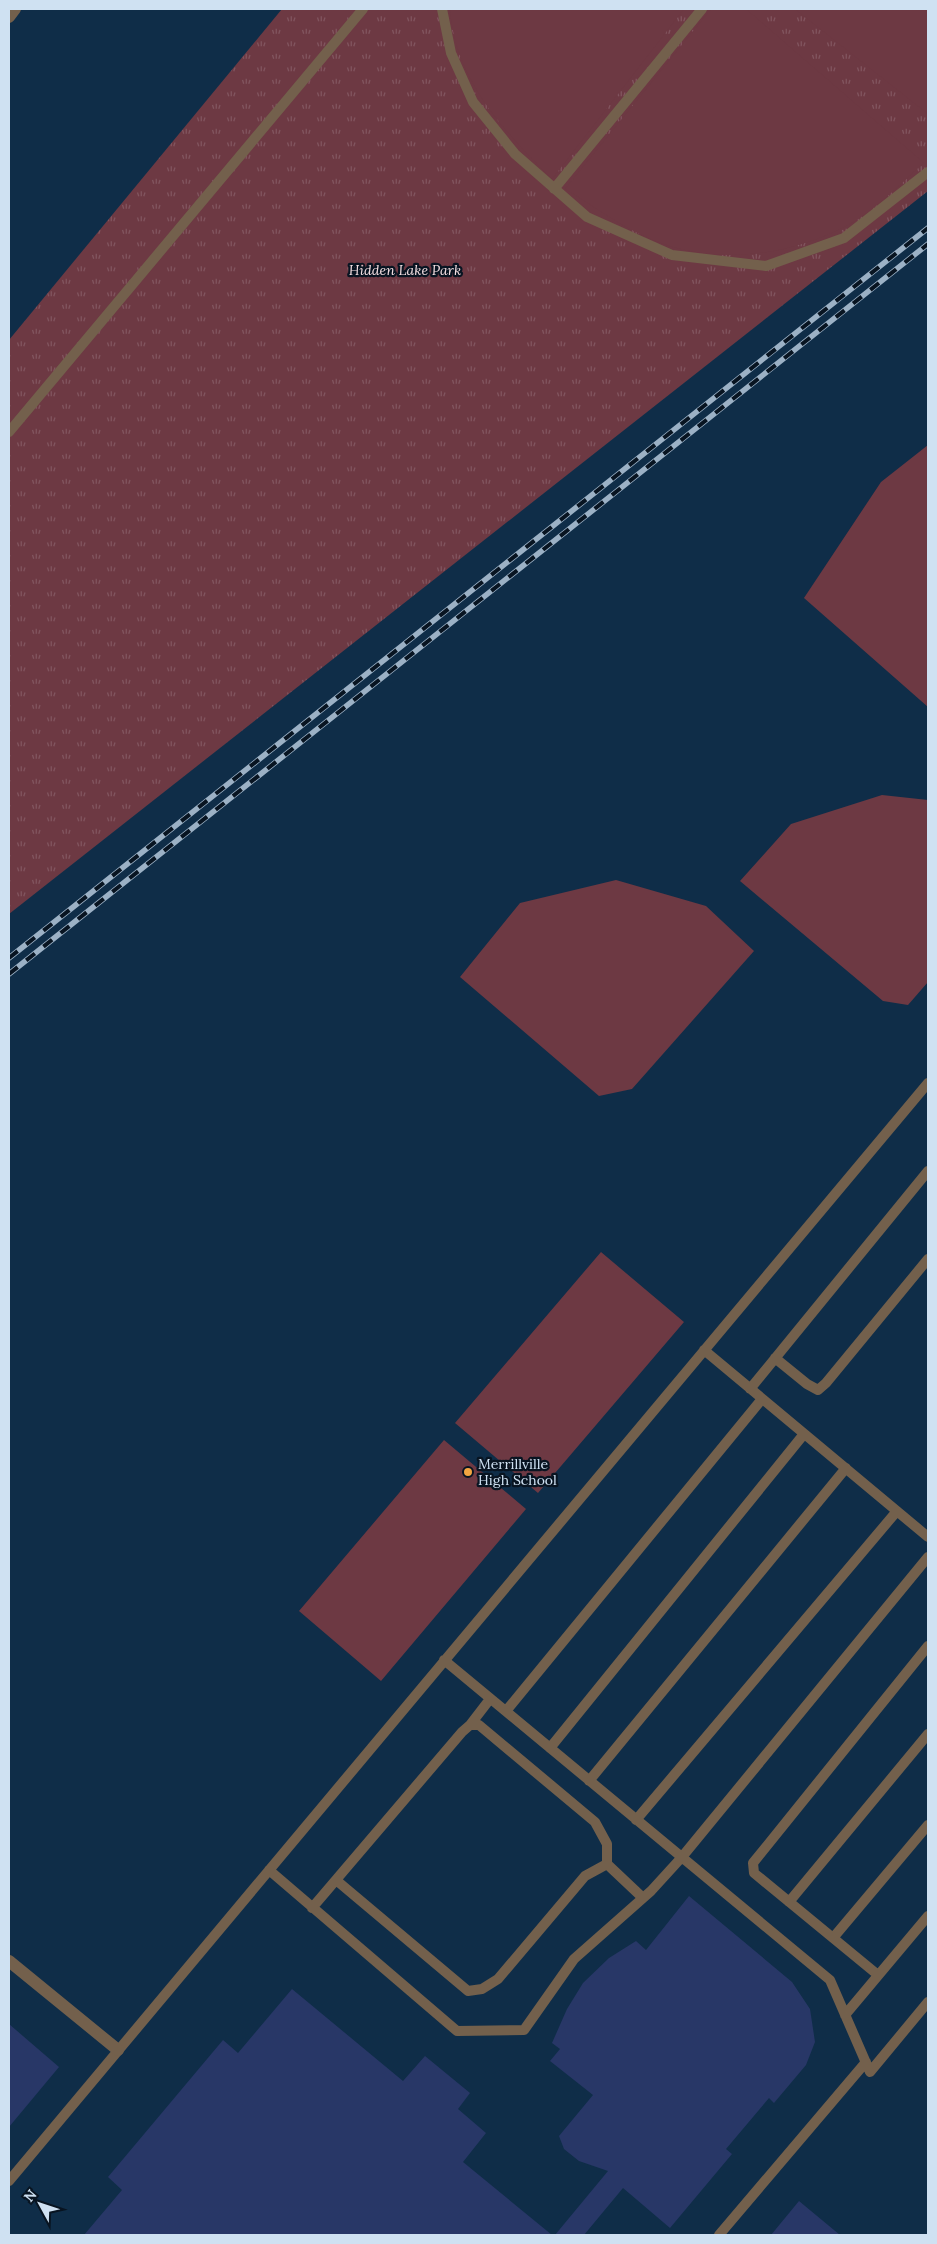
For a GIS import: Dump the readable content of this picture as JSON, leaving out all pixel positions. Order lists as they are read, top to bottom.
{
  "parks": ["Hidden Lake Park"],
  "places": ["Merrillville High School"],
  "north": "top left"
}
